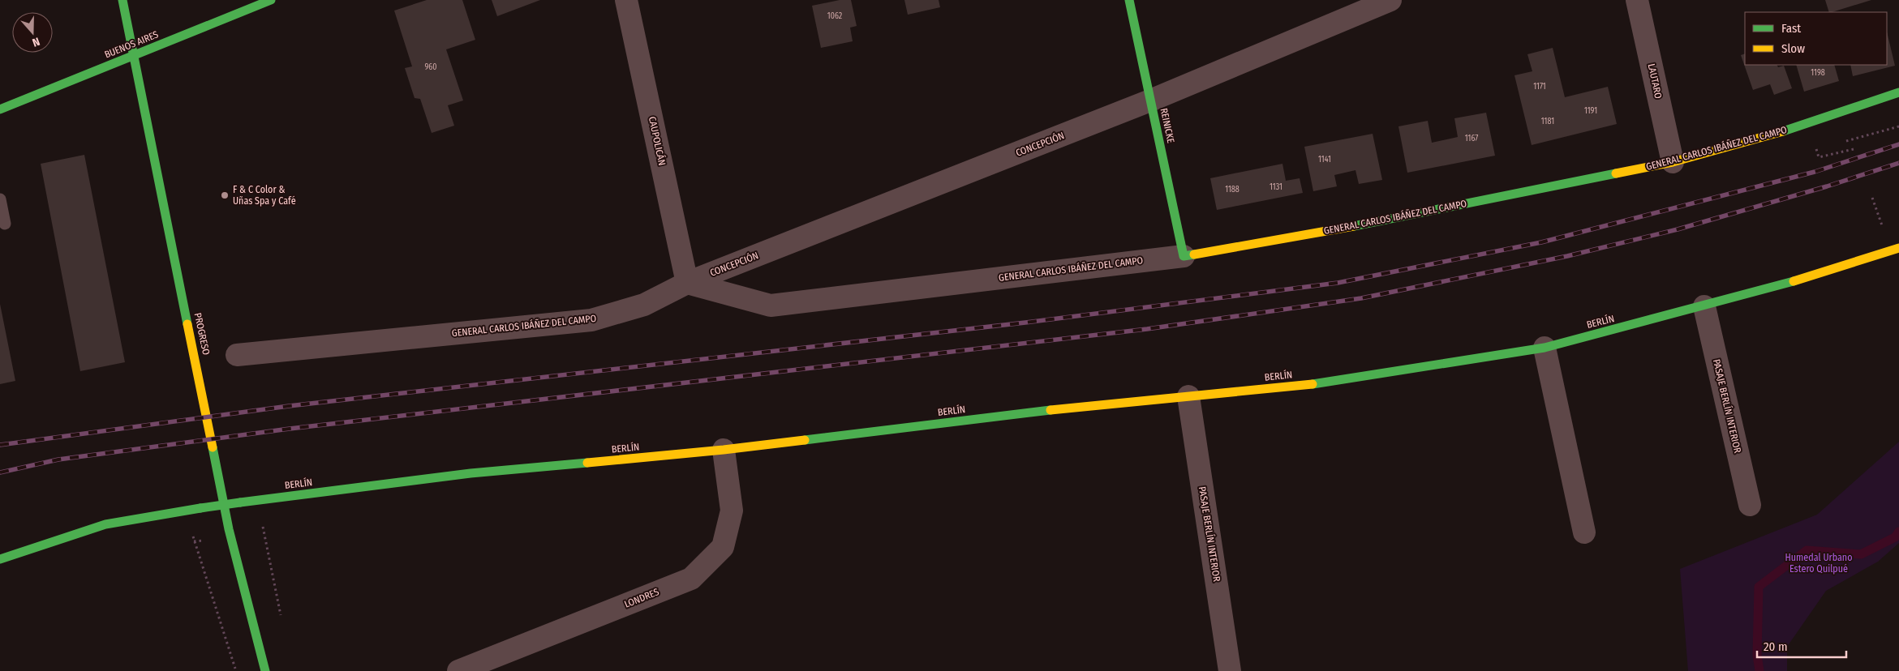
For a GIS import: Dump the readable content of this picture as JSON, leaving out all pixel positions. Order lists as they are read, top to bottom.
{
  "streets": {
    "street": [
      "BUENOS AIRES",
      "LAUTARO",
      "REINICKE",
      "CAUPOLICÁN",
      "CONCEPCIÓN",
      "GENERAL CARLOS IBÁÑEZ DEL CAMPO",
      "BERLÍN",
      "PROGRESO",
      "PASAJE BERLÍN INTERIOR",
      "LONDRES"
    ]
  },
  "crossings": [
    ["BUENOS AIRES", "PROGRESO"],
    ["LAUTARO", "GENERAL CARLOS IBÁÑEZ DEL CAMPO"],
    ["REINICKE", "CONCEPCIÓN"],
    ["REINICKE", "GENERAL CARLOS IBÁÑEZ DEL CAMPO"],
    ["CAUPOLICÁN", "CONCEPCIÓN"],
    ["CAUPOLICÁN", "GENERAL CARLOS IBÁÑEZ DEL CAMPO"],
    ["CONCEPCIÓN", "GENERAL CARLOS IBÁÑEZ DEL CAMPO"],
    ["BERLÍN", "PASAJE BERLÍN INTERIOR"],
    ["BERLÍN", "LONDRES"]
  ],
  "parks": ["Humedal Urbano Estero Quilpué"],
  "places": ["F & C Color & Uñas Spa y Café"],
  "house_numbers": [
    "1062",
    "960",
    "1198",
    "1171",
    "1191",
    "1181",
    "1167",
    "1141",
    "1131",
    "1188"
  ],
  "legend": ["Fast", "Slow"],
  "scale_bar": "20 m",
  "north": "bottom"
}
